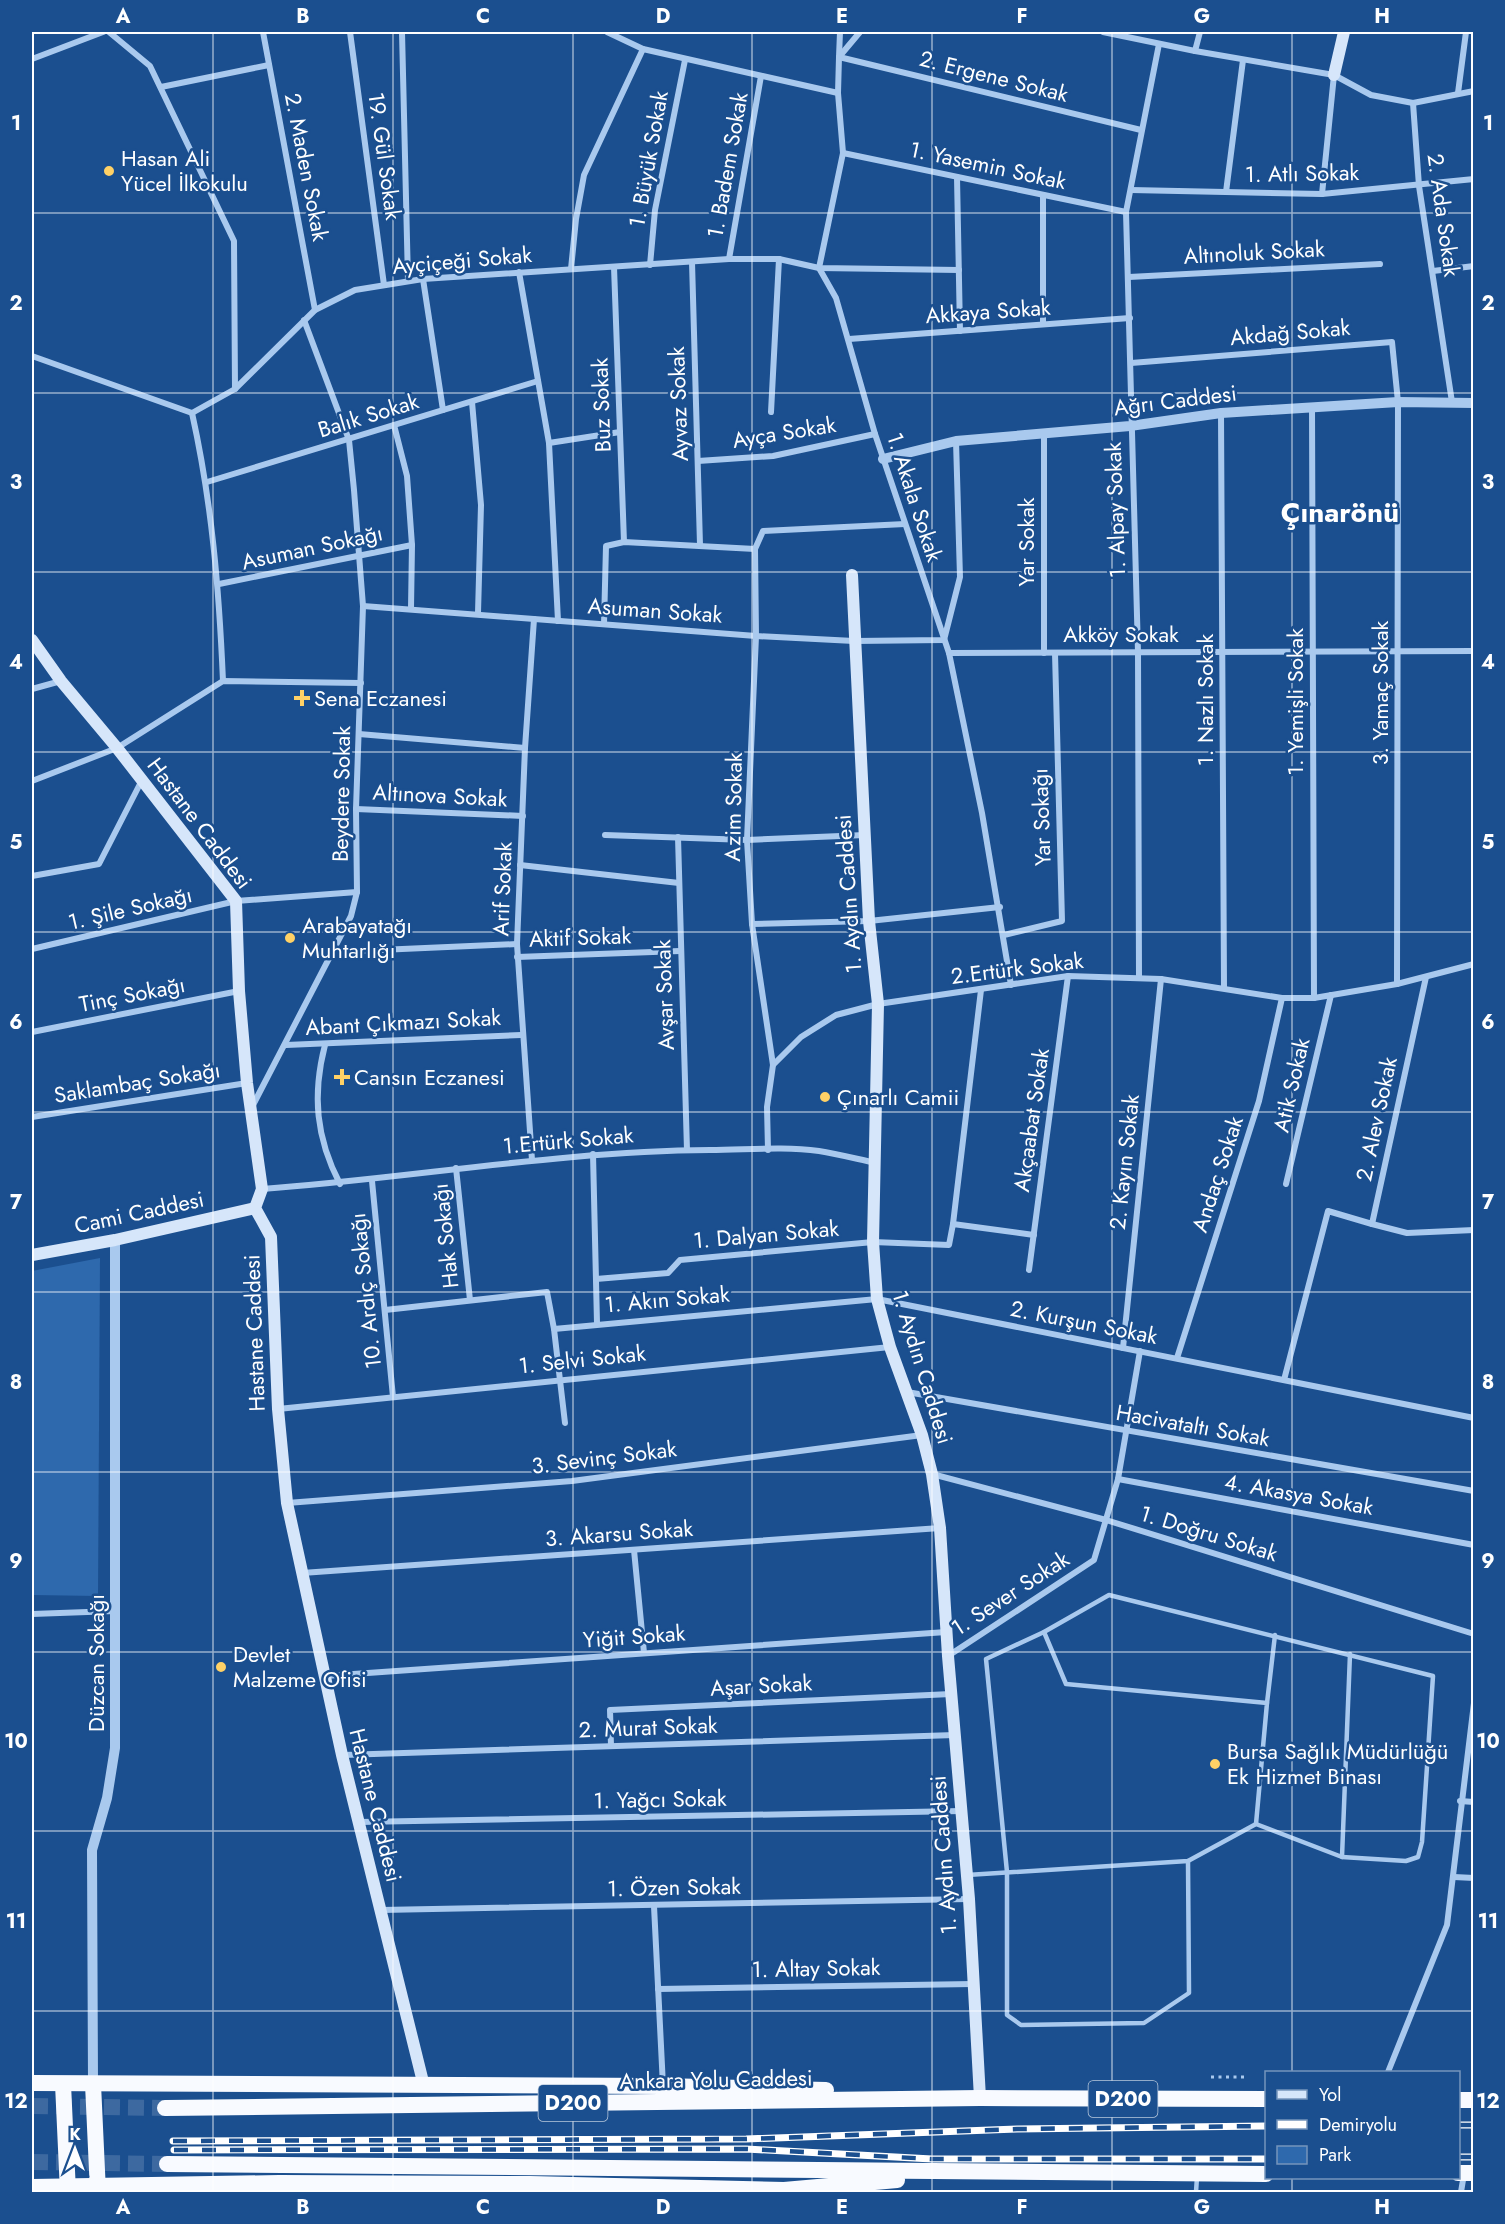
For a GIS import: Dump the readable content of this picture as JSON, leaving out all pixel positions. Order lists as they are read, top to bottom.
{
  "streets": {
    "highway": ["Ankara Yolu Caddesi", "D200"],
    "main road": ["Hastane Caddesi", "1. Aydın Caddesi", "Cami Caddesi"],
    "street": [
      "2. Ergene Sokak",
      "19. Gül Sokak",
      "1. Büyük Sokak",
      "1. Badem Sokak",
      "1. Yasemin Sokak",
      "2. Maden Sokak",
      "1. Atlı Sokak",
      "2. Ada Sokak",
      "Altınoluk Sokak",
      "Ayçiçeği Sokak",
      "Akkaya Sokak",
      "Akdağ Sokak",
      "Ağrı Caddesi",
      "Ayvaz Sokak",
      "Buz Sokak",
      "Balık Sokak",
      "Ayça Sokak",
      "1. Akala Sokak",
      "1. Alpay Sokak",
      "Yar Sokak",
      "Asuman Sokağı",
      "Asuman Sokak",
      "Akköy Sokak",
      "3. Yamaç Sokak",
      "1. Nazlı Sokak",
      "1. Yemişli Sokak",
      "Beydere Sokak",
      "Altınova Sokak",
      "Azim Sokak",
      "Yar Sokağı",
      "Arif Sokak",
      "1. Şile Sokağı",
      "Aktif Sokak",
      "2.Ertürk Sokak",
      "Tinç Sokağı",
      "Avşar Sokak",
      "Abant Çıkmazı Sokak",
      "Saklambaç Sokağı",
      "Atik Sokak",
      "2. Alev Sokak",
      "Akçaabat Sokak",
      "1.Ertürk Sokak",
      "2. Kayın Sokak",
      "Andaç Sokak",
      "1. Dalyan Sokak",
      "Hak Sokağı",
      "10. Ardıç Sokağı",
      "1. Akın Sokak",
      "2. Kurşun Sokak",
      "1. Selvi Sokak",
      "Hacivataltı Sokak",
      "3. Sevinç Sokak",
      "4. Akasya Sokak",
      "3. Akarsu Sokak",
      "1. Doğru Sokak",
      "1. Sever Sokak",
      "Yiğit Sokak",
      "Düzcan Sokağı",
      "Aşar Sokak",
      "2. Murat Sokak",
      "1. Yağcı Sokak",
      "1. Özen Sokak",
      "1. Altay Sokak"
    ]
  },
  "crossings": [
    ["2. Ergene Sokak", "1. Alpay Sokak"],
    ["19. Gül Sokak", "Ayçiçeği Sokak"],
    ["1. Büyük Sokak", "Ayçiçeği Sokak"],
    ["1. Badem Sokak", "Ayçiçeği Sokak"],
    ["1. Yasemin Sokak", "1. Alpay Sokak"],
    ["2. Maden Sokak", "Ayçiçeği Sokak"],
    ["1. Atlı Sokak", "2. Ada Sokak"],
    ["1. Atlı Sokak", "1. Alpay Sokak"],
    ["2. Ada Sokak", "Ağrı Caddesi"],
    ["Altınoluk Sokak", "1. Alpay Sokak"],
    ["Ayçiçeği Sokak", "Ayvaz Sokak"],
    ["Ayçiçeği Sokak", "Buz Sokak"],
    ["Ayçiçeği Sokak", "1. Akala Sokak"],
    ["Ayçiçeği Sokak", "Beydere Sokak"],
    ["Akkaya Sokak", "1. Akala Sokak"],
    ["Akkaya Sokak", "1. Alpay Sokak"],
    ["Akdağ Sokak", "Ağrı Caddesi"],
    ["Akdağ Sokak", "1. Alpay Sokak"],
    ["Akdağ Sokak", "3. Yamaç Sokak"],
    ["Ağrı Caddesi", "1. Akala Sokak"],
    ["Ağrı Caddesi", "1. Alpay Sokak"],
    ["Ağrı Caddesi", "Yar Sokak"],
    ["Ağrı Caddesi", "3. Yamaç Sokak"],
    ["Ağrı Caddesi", "1. Nazlı Sokak"],
    ["Ağrı Caddesi", "1. Yemişli Sokak"],
    ["Ayvaz Sokak", "Ayça Sokak"],
    ["Balık Sokak", "Beydere Sokak"],
    ["Ayça Sokak", "1. Akala Sokak"],
    ["1. Akala Sokak", "Asuman Sokak"],
    ["1. Akala Sokak", "Akköy Sokak"],
    ["1. Akala Sokak", "Yar Sokağı"],
    ["1. Akala Sokak", "2.Ertürk Sokak"],
    ["1. Alpay Sokak", "Akköy Sokak"],
    ["1. Alpay Sokak", "2.Ertürk Sokak"],
    ["Yar Sokak", "Akköy Sokak"],
    ["Asuman Sokağı", "Beydere Sokak"],
    ["Asuman Sokak", "Beydere Sokak"],
    ["Asuman Sokak", "Azim Sokak"],
    ["Asuman Sokak", "Arif Sokak"],
    ["Asuman Sokak", "1. Aydın Caddesi"],
    ["Akköy Sokak", "3. Yamaç Sokak"],
    ["Akköy Sokak", "1. Nazlı Sokak"],
    ["Akköy Sokak", "1. Yemişli Sokak"],
    ["Akköy Sokak", "Yar Sokağı"],
    ["3. Yamaç Sokak", "2.Ertürk Sokak"],
    ["1. Nazlı Sokak", "2.Ertürk Sokak"],
    ["1. Yemişli Sokak", "2.Ertürk Sokak"],
    ["Beydere Sokak", "Altınova Sokak"],
    ["Beydere Sokak", "Hastane Caddesi"],
    ["Beydere Sokak", "1. Şile Sokağı"],
    ["Beydere Sokak", "Aktif Sokak"],
    ["Beydere Sokak", "Abant Çıkmazı Sokak"],
    ["Altınova Sokak", "Arif Sokak"],
    ["Azim Sokak", "2.Ertürk Sokak"],
    ["Hastane Caddesi", "1. Şile Sokağı"],
    ["Hastane Caddesi", "Tinç Sokağı"],
    ["Hastane Caddesi", "Saklambaç Sokağı"],
    ["Hastane Caddesi", "1.Ertürk Sokak"],
    ["Hastane Caddesi", "Cami Caddesi"],
    ["Hastane Caddesi", "1. Selvi Sokak"],
    ["Hastane Caddesi", "3. Sevinç Sokak"],
    ["Hastane Caddesi", "3. Akarsu Sokak"],
    ["Hastane Caddesi", "Yiğit Sokak"],
    ["Hastane Caddesi", "2. Murat Sokak"],
    ["Hastane Caddesi", "1. Yağcı Sokak"],
    ["Hastane Caddesi", "1. Özen Sokak"],
    ["Arif Sokak", "Aktif Sokak"],
    ["Arif Sokak", "Abant Çıkmazı Sokak"],
    ["Arif Sokak", "1.Ertürk Sokak"],
    ["1. Aydın Caddesi", "2.Ertürk Sokak"],
    ["1. Aydın Caddesi", "1.Ertürk Sokak"],
    ["1. Aydın Caddesi", "1. Dalyan Sokak"],
    ["1. Aydın Caddesi", "1. Akın Sokak"],
    ["1. Aydın Caddesi", "2. Kurşun Sokak"],
    ["1. Aydın Caddesi", "1. Selvi Sokak"],
    ["1. Aydın Caddesi", "Hacivataltı Sokak"],
    ["1. Aydın Caddesi", "3. Sevinç Sokak"],
    ["1. Aydın Caddesi", "3. Akarsu Sokak"],
    ["1. Aydın Caddesi", "1. Doğru Sokak"],
    ["1. Aydın Caddesi", "1. Sever Sokak"],
    ["1. Aydın Caddesi", "Yiğit Sokak"],
    ["1. Aydın Caddesi", "Aşar Sokak"],
    ["1. Aydın Caddesi", "2. Murat Sokak"],
    ["1. Aydın Caddesi", "1. Yağcı Sokak"],
    ["1. Aydın Caddesi", "1. Özen Sokak"],
    ["1. Aydın Caddesi", "1. Altay Sokak"],
    ["1. Aydın Caddesi", "Ankara Yolu Caddesi"],
    ["Aktif Sokak", "Avşar Sokak"],
    ["2.Ertürk Sokak", "Atik Sokak"],
    ["2.Ertürk Sokak", "2. Alev Sokak"],
    ["2.Ertürk Sokak", "Akçaabat Sokak"],
    ["2.Ertürk Sokak", "2. Kayın Sokak"],
    ["2.Ertürk Sokak", "Andaç Sokak"],
    ["Avşar Sokak", "1.Ertürk Sokak"],
    ["1.Ertürk Sokak", "Hak Sokağı"],
    ["1.Ertürk Sokak", "10. Ardıç Sokağı"],
    ["2. Kayın Sokak", "2. Kurşun Sokak"],
    ["Andaç Sokak", "2. Kurşun Sokak"],
    ["Cami Caddesi", "Düzcan Sokağı"],
    ["10. Ardıç Sokağı", "1. Selvi Sokak"],
    ["1. Akın Sokak", "2. Kurşun Sokak"],
    ["2. Kurşun Sokak", "1. Sever Sokak"],
    ["Hacivataltı Sokak", "1. Sever Sokak"],
    ["4. Akasya Sokak", "1. Sever Sokak"],
    ["1. Doğru Sokak", "1. Sever Sokak"],
    ["Aşar Sokak", "2. Murat Sokak"]
  ],
  "districts": ["Çınarönü"],
  "places": {
    "other": [
      "Hasan Ali Yücel İlkokulu",
      "Arabayatağı Muhtarlığı",
      "Çınarlı Camii",
      "Devlet Malzeme Ofisi",
      "Bursa Sağlık Müdürlüğü Ek Hizmet Binası"
    ],
    "health": ["Sena Eczanesi", "Cansın Eczanesi"]
  },
  "legend": ["Yol", "Demiryolu", "Park"],
  "north": "top",
  "grid": {
    "columns": [
      "A",
      "B",
      "C",
      "D",
      "E",
      "F",
      "G",
      "H"
    ],
    "rows": [
      "1",
      "2",
      "3",
      "4",
      "5",
      "6",
      "7",
      "8",
      "9",
      "10",
      "11",
      "12"
    ]
  }
}
